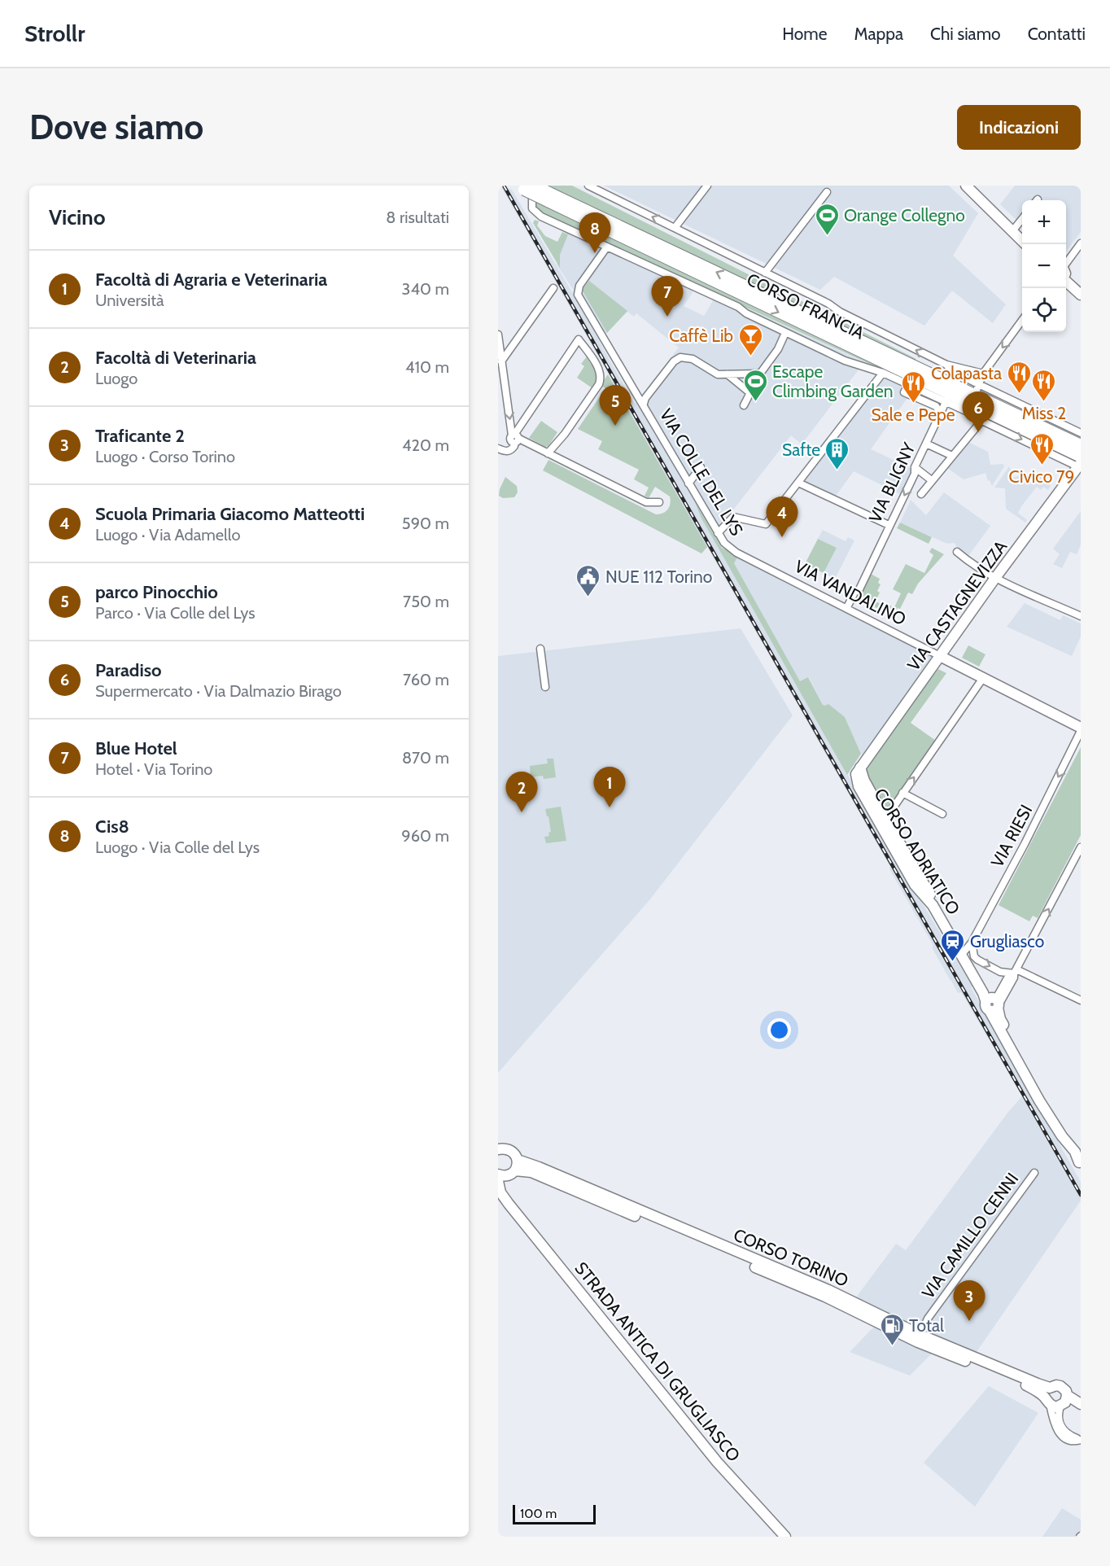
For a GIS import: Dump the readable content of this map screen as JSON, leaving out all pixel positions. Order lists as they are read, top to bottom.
{
  "streets": {
    "main road": ["CORSO FRANCIA"],
    "street": [
      "VIA COLLE DEL LYS",
      "VIA BLIGNY",
      "VIA VANDALINO",
      "VIA CASTAGNEVIZZA",
      "VIA RIESI",
      "CORSO ADRIATICO",
      "VIA CAMILLO CENNI",
      "CORSO TORINO",
      "STRADA ANTICA DI GRUGLIASCO"
    ]
  },
  "crossings": [
    ["CORSO FRANCIA", "VIA BLIGNY"],
    ["CORSO FRANCIA", "VIA CASTAGNEVIZZA"],
    ["VIA COLLE DEL LYS", "VIA VANDALINO"],
    ["VIA BLIGNY", "VIA VANDALINO"],
    ["VIA VANDALINO", "VIA CASTAGNEVIZZA"],
    ["VIA VANDALINO", "VIA RIESI"],
    ["VIA VANDALINO", "CORSO ADRIATICO"],
    ["VIA CASTAGNEVIZZA", "CORSO ADRIATICO"],
    ["VIA RIESI", "CORSO ADRIATICO"],
    ["VIA CAMILLO CENNI", "CORSO TORINO"]
  ],
  "places": {
    "sports": ["Orange Collegno", "Escape Climbing Garden"],
    "bar": ["Caffè Lib"],
    "restaurant": [
      "Colapasta",
      "Miss 2",
      "Sale e Pepe",
      "Civico 79"
    ],
    "building": ["Safte"],
    "public building": ["NUE 112 Torino"],
    "station": ["Grugliasco"],
    "fuel station": ["Total"]
  },
  "scale_bar": "100 m",
  "page": {
    "header": "Strollr",
    "nav": [
      "Home",
      "Mappa",
      "Chi siamo",
      "Contatti"
    ],
    "buttons": "Indicazioni",
    "title": "Dove siamo",
    "heading": ["Vicino", "8 risultati"],
    "map_buttons": ["+", "−"],
    "pins": [
      "8",
      "7",
      "5",
      "6",
      "4",
      "1",
      "2",
      "3"
    ],
    "list": [
      {
        "mark": "1",
        "name": "Facoltà di Agraria e Veterinaria",
        "note": "Università",
        "value": "340 m"
      },
      {
        "mark": "2",
        "name": "Facoltà di Veterinaria",
        "note": "Luogo",
        "value": "410 m"
      },
      {
        "mark": "3",
        "name": "Traficante 2",
        "note": "Luogo · Corso Torino",
        "value": "420 m"
      },
      {
        "mark": "4",
        "name": "Scuola Primaria Giacomo Matteotti",
        "note": "Luogo · Via Adamello",
        "value": "590 m"
      },
      {
        "mark": "5",
        "name": "parco Pinocchio",
        "note": "Parco · Via Colle del Lys",
        "value": "750 m"
      },
      {
        "mark": "6",
        "name": "Paradiso",
        "note": "Supermercato · Via Dalmazio Birago",
        "value": "760 m"
      },
      {
        "mark": "7",
        "name": "Blue Hotel",
        "note": "Hotel · Via Torino",
        "value": "870 m"
      },
      {
        "mark": "8",
        "name": "Cis8",
        "note": "Luogo · Via Colle del Lys",
        "value": "960 m"
      }
    ],
    "scale": "100 m"
  }
}
